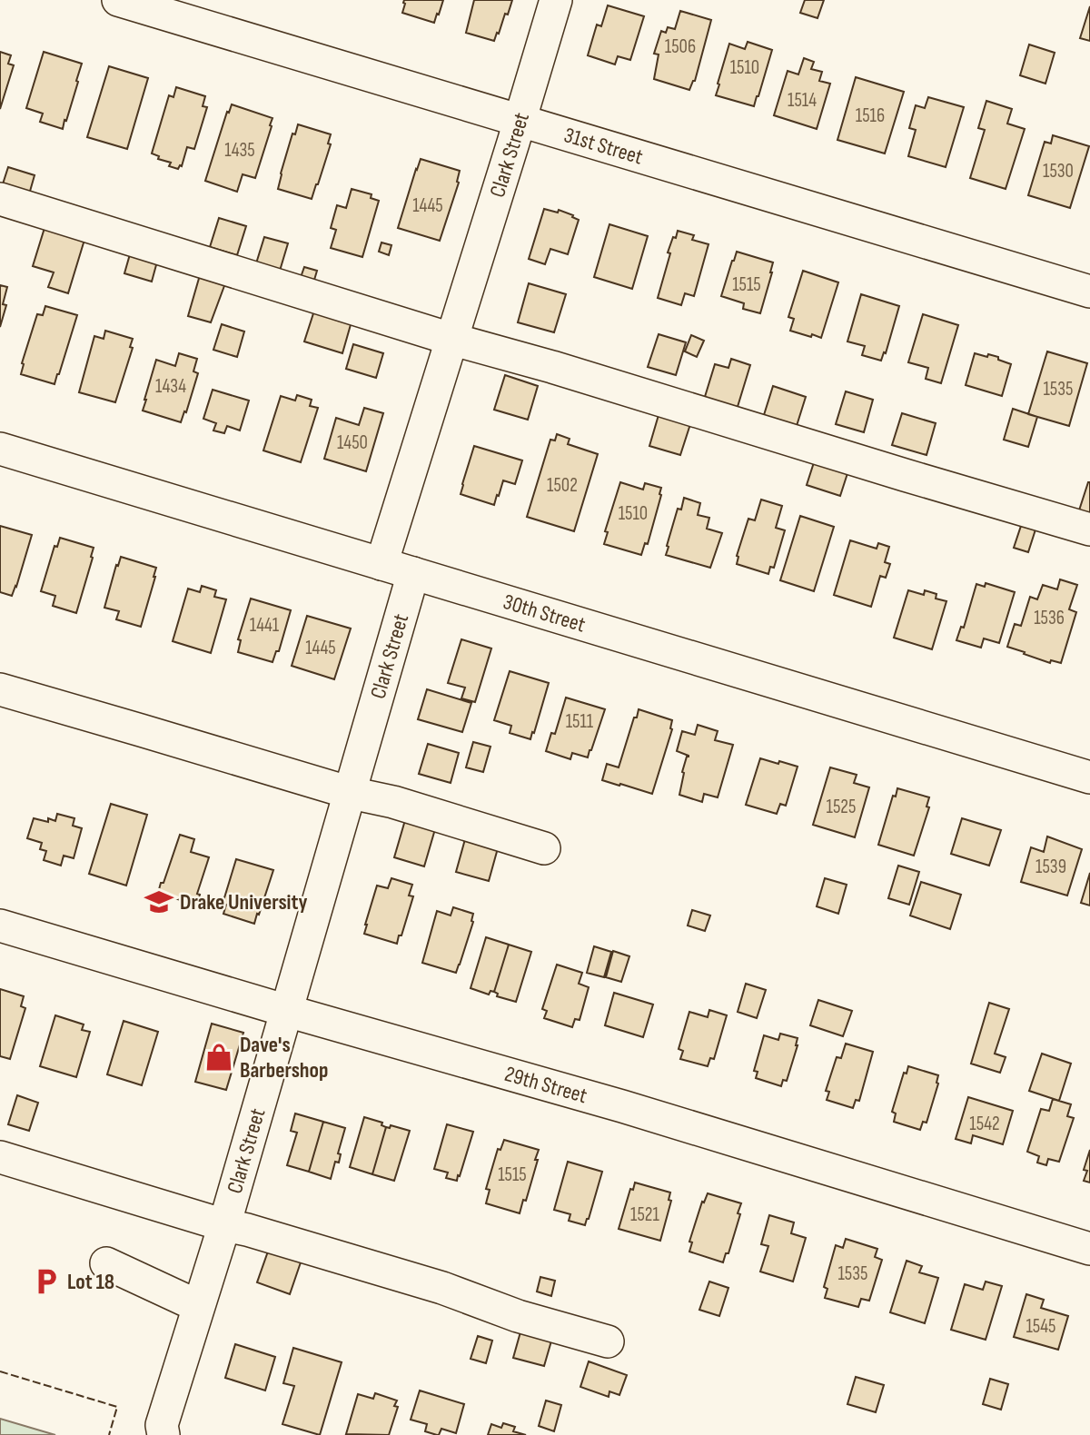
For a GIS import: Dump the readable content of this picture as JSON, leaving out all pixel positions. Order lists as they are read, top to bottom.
{
  "streets": {
    "street": [
      "31st Street",
      "Clark Street",
      "30th Street",
      "29th Street"
    ]
  },
  "crossings": [
    ["31st Street", "Clark Street"],
    ["Clark Street", "30th Street"],
    ["Clark Street", "29th Street"]
  ],
  "places": {
    "school or university": ["Drake University"],
    "shop": ["Dave's Barbershop"],
    "parking": ["Lot 18"]
  },
  "house_numbers": [
    "1506",
    "1510",
    "1514",
    "1516",
    "1435",
    "1530",
    "1445",
    "1515",
    "1434",
    "1535",
    "1450",
    "1502",
    "1510",
    "1536",
    "1441",
    "1445",
    "1511",
    "1525",
    "1539",
    "1542",
    "1515",
    "1521",
    "1535",
    "1545"
  ]
}
